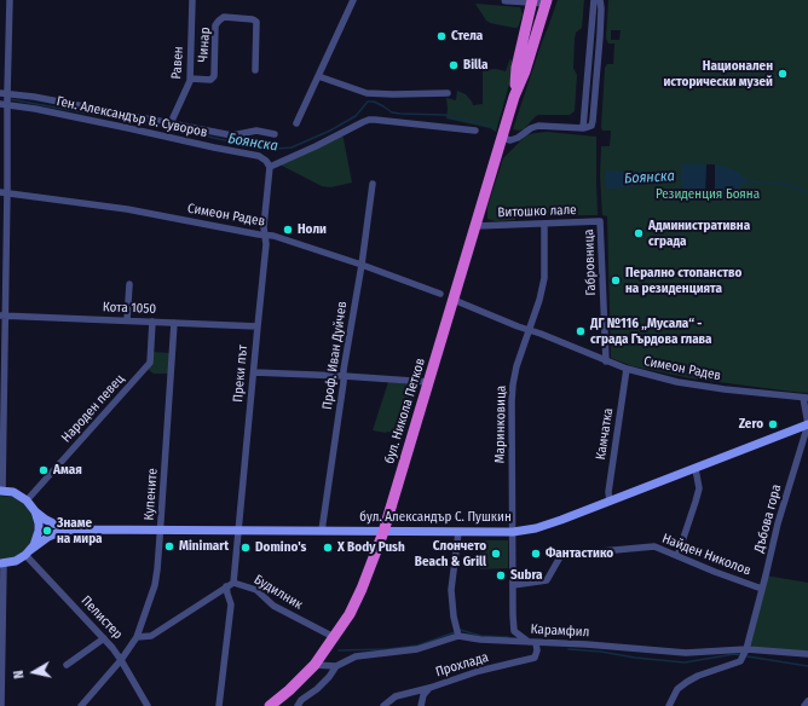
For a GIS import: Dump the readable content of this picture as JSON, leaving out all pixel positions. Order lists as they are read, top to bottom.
{
  "streets": {
    "highway": ["бул. Никола Петков"],
    "main road": ["бул. Александър С. Пушкин"],
    "street": [
      "Чинар",
      "Равен",
      "Ген. Александър В. Суворов",
      "Витошко лале",
      "Симеон Радев",
      "Габровница",
      "Кота 1050",
      "Проф. Иван Дуйчев",
      "Преки път",
      "Народен певец",
      "Маринковица",
      "Камчатка",
      "Купените",
      "Дъбова гора",
      "Найден Николов",
      "Будилник",
      "Пелистер",
      "Карамфил",
      "Прохлада"
    ]
  },
  "crossings": [
    ["Чинар", "Равен"],
    ["Равен", "Ген. Александър В. Суворов"],
    ["Ген. Александър В. Суворов", "Преки път"],
    ["Витошко лале", "Габровница"],
    ["Витошко лале", "бул. Никола Петков"],
    ["Витошко лале", "Маринковица"],
    ["Симеон Радев", "Габровница"],
    ["Симеон Радев", "Проф. Иван Дуйчев"],
    ["Симеон Радев", "Преки път"],
    ["Симеон Радев", "бул. Никола Петков"],
    ["Симеон Радев", "Маринковица"],
    ["Симеон Радев", "Камчатка"],
    ["Симеон Радев", "бул. Александър С. Пушкин"],
    ["Симеон Радев", "Дъбова гора"],
    ["Кота 1050", "Преки път"],
    ["Кота 1050", "Народен певец"],
    ["Кота 1050", "Купените"],
    ["Проф. Иван Дуйчев", "бул. Александър С. Пушкин"],
    ["Преки път", "бул. Александър С. Пушкин"],
    ["Преки път", "Будилник"],
    ["бул. Никола Петков", "бул. Александър С. Пушкин"],
    ["бул. Никола Петков", "Будилник"],
    ["бул. Никола Петков", "Карамфил"],
    ["Маринковица", "бул. Александър С. Пушкин"],
    ["Маринковица", "Найден Николов"],
    ["Маринковица", "Карамфил"],
    ["Камчатка", "бул. Александър С. Пушкин"],
    ["Купените", "бул. Александър С. Пушкин"],
    ["Купените", "Будилник"],
    ["Купените", "Пелистер"],
    ["бул. Александър С. Пушкин", "Дъбова гора"],
    ["бул. Александър С. Пушкин", "Пелистер"],
    ["Дъбова гора", "Найден Николов"],
    ["Дъбова гора", "Карамфил"],
    ["Карамфил", "Прохлада"]
  ],
  "water": ["Боянска"],
  "parks": ["Резиденция Бояна"],
  "places": [
    "Стела",
    "Billa",
    "Национален исторически музей",
    "Ноли",
    "Административна сграда",
    "Перално стопанство на резиденцията",
    "ДГ №116 „Мусала“ - сграда Гърдова глава",
    "Zero",
    "Амая",
    "Знаме на мира",
    "Minimart",
    "Domino's",
    "X Body Push",
    "Слончето Beach & Grill",
    "Фантастико",
    "Subra"
  ],
  "north": "left"
}
